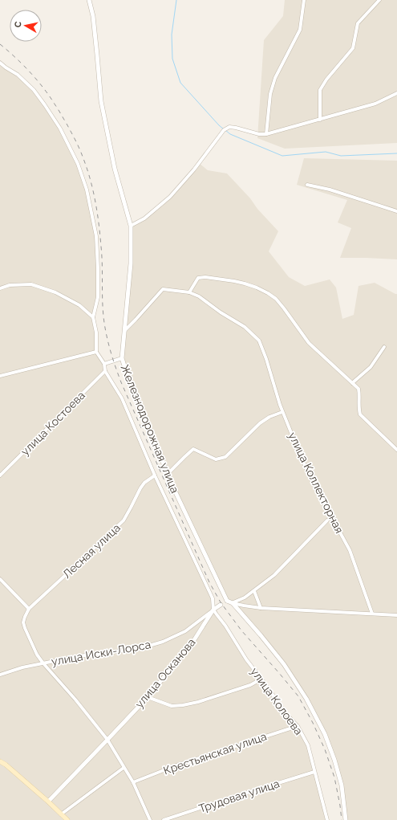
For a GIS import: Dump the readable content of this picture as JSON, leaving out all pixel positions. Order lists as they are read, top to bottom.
{
  "streets": {
    "street": [
      "улица Костоева",
      "Железнодорожная улица",
      "улица Коллекторная",
      "Лесная улица",
      "улица Иски-Лорса",
      "улица Осканова",
      "улица Колоева",
      "Крестьянская улица",
      "Трудовая улица"
    ]
  },
  "crossings": [
    ["Железнодорожная улица", "улица Осканова"],
    ["Лесная улица", "улица Иски-Лорса"],
    ["улица Иски-Лорса", "улица Осканова"],
    ["улица Иски-Лорса", "улица Колоева"],
    ["улица Осканова", "улица Колоева"],
    ["улица Колоева", "Крестьянская улица"],
    ["улица Колоева", "Трудовая улица"]
  ],
  "north": "left"
}
